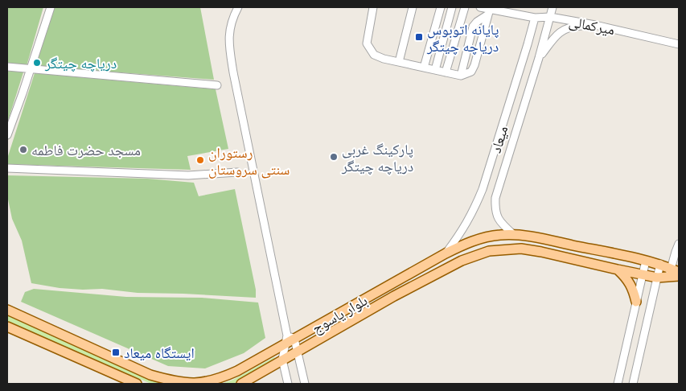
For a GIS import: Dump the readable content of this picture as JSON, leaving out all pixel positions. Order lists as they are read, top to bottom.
{
  "streets": {
    "main road": ["بلوار یاسوج"],
    "street": ["میرکمالی", "میعاد"]
  },
  "crossings": [
    ["میرکمالی", "میعاد"],
    ["میعاد", "بلوار یاسوج"]
  ],
  "places": {
    "transit": ["پایانه اتوبوس دریاچه چیتگر", "ایستگاه میعاد"],
    "other": [
      "دریاچه چیتگر",
      "مسجد حضرت فاطمه",
      "پارکینگ غربی دریاچه چیتگر",
      "رستوران سنتی سروستان"
    ]
  }
}
